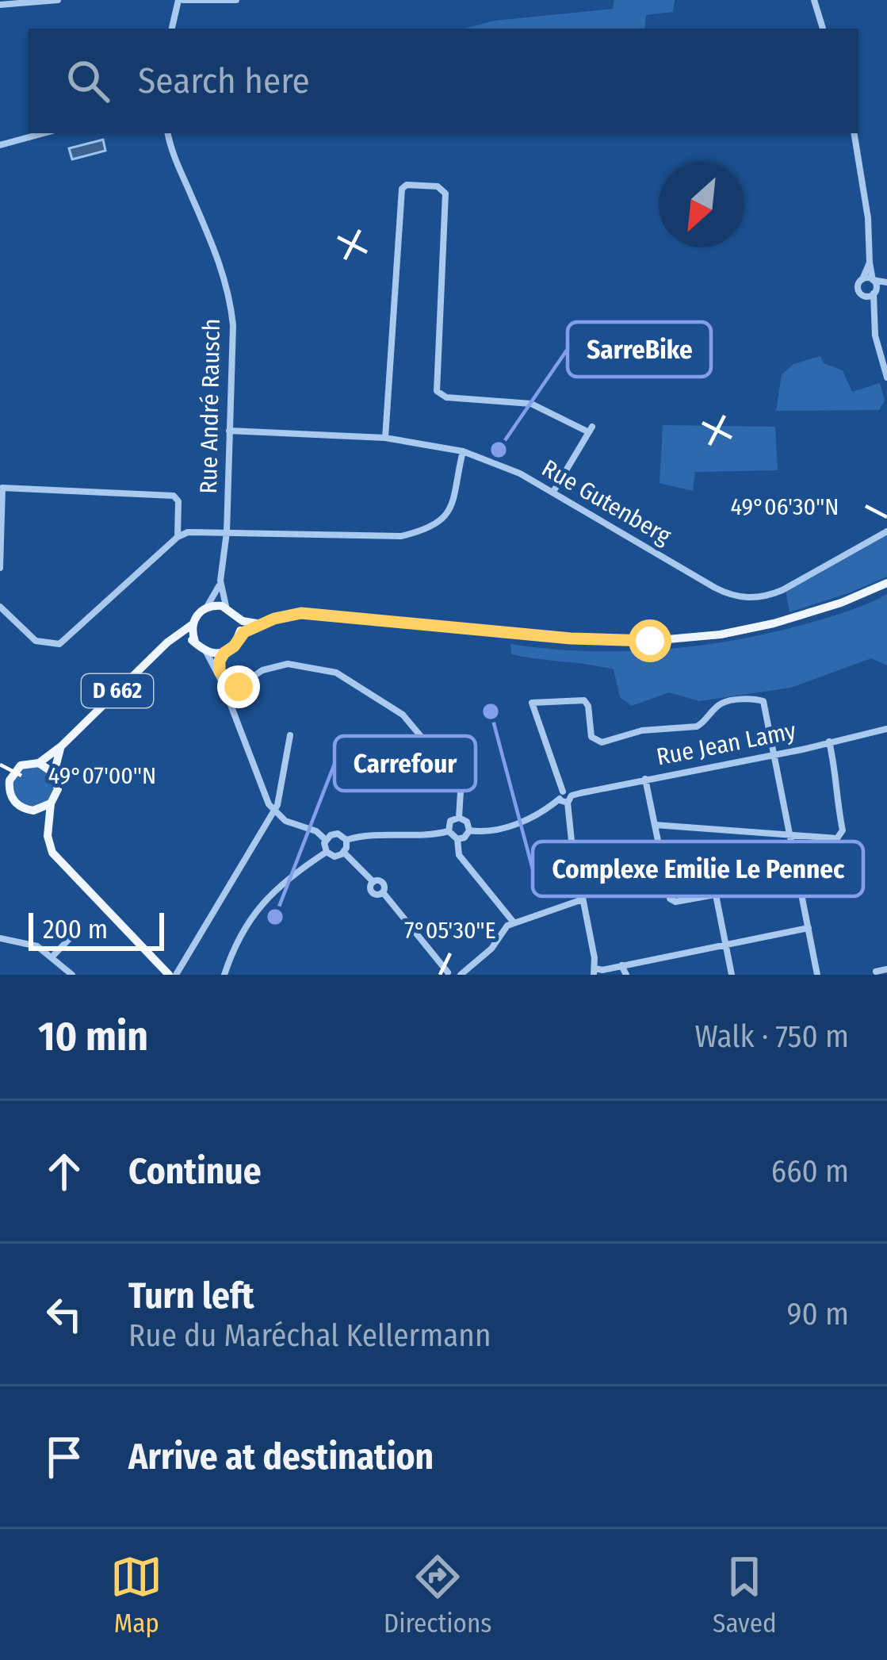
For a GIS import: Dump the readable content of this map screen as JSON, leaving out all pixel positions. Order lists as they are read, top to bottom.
{
  "streets": {
    "main road": ["D 662"],
    "street": ["Rue André Rausch", "Rue Gutenberg", "Rue Jean Lamy"]
  },
  "crossings": [
    ["Rue André Rausch", "Rue Gutenberg"],
    ["Rue André Rausch", "D 662"]
  ],
  "places": ["SarreBike", "Complexe Emilie Le Pennec", "Carrefour"],
  "scale_bar": "200 m",
  "north": "bottom left",
  "page": {
    "search": "Search here",
    "scale": "200 m",
    "heading": ["10 min", "Walk · 750 m"],
    "list": [
      ["Continue", "660 m"],
      ["Turn left", "Rue du Maréchal Kellermann", "90 m"],
      "Arrive at destination"
    ],
    "nav": ["Map", "Directions", "Saved"]
  },
  "coordinates": ["49°06'30\"N", "49°07'00\"N", "7°05'30\"E"]
}
